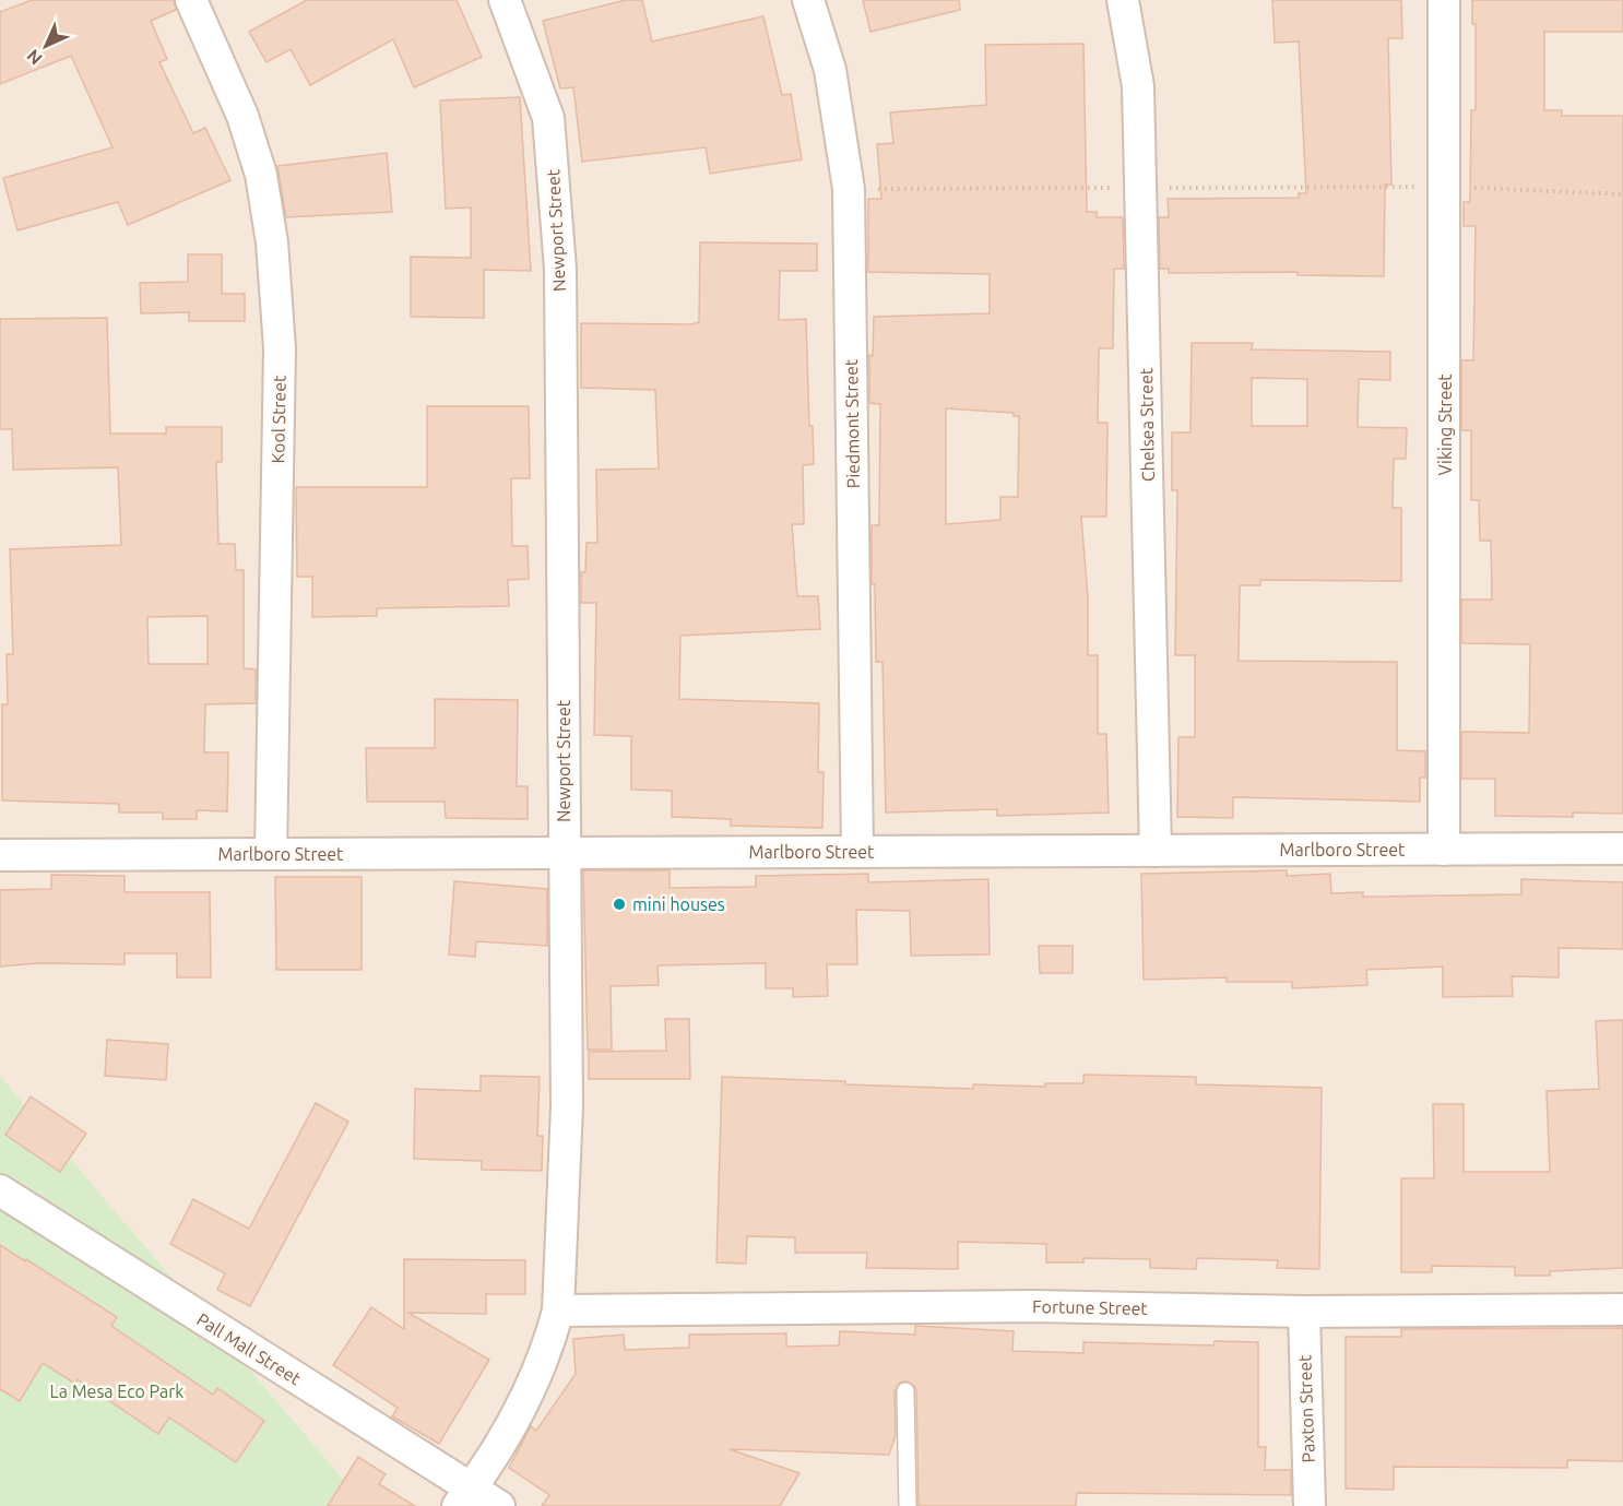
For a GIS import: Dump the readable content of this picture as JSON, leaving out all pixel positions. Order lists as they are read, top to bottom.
{
  "streets": {
    "street": [
      "Newport Street",
      "Kool Street",
      "Piedmont Street",
      "Chelsea Street",
      "Viking Street",
      "Marlboro Street",
      "Fortune Street",
      "Pall Mall Street",
      "Paxton Street"
    ]
  },
  "crossings": [
    ["Newport Street", "Marlboro Street"],
    ["Newport Street", "Fortune Street"],
    ["Newport Street", "Pall Mall Street"],
    ["Kool Street", "Marlboro Street"],
    ["Piedmont Street", "Marlboro Street"],
    ["Chelsea Street", "Marlboro Street"],
    ["Viking Street", "Marlboro Street"],
    ["Fortune Street", "Paxton Street"]
  ],
  "parks": ["La Mesa Eco Park"],
  "places": ["mini houses"],
  "north": "bottom left"
}
